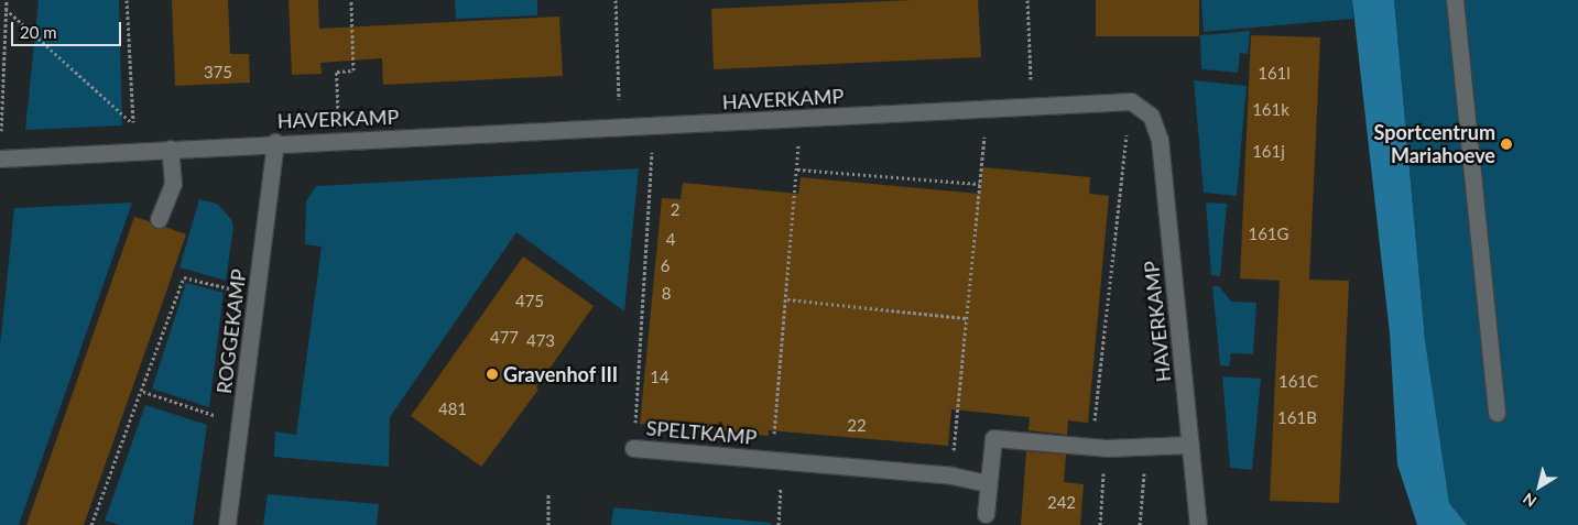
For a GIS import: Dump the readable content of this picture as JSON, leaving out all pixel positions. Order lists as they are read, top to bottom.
{
  "streets": {
    "street": ["HAVERKAMP", "ROGGEKAMP", "SPELTKAMP"]
  },
  "crossings": [
    ["HAVERKAMP", "ROGGEKAMP"],
    ["HAVERKAMP", "SPELTKAMP"]
  ],
  "places": ["Sportcentrum Mariahoeve", "Gravenhof III"],
  "house_numbers": [
    "375",
    "161l",
    "161k",
    "161j",
    "2",
    "161G",
    "4",
    "6",
    "8",
    "475",
    "477",
    "473",
    "14",
    "161C",
    "481",
    "161B",
    "22",
    "242"
  ],
  "scale_bar": "20 m",
  "north": "bottom left"
}
